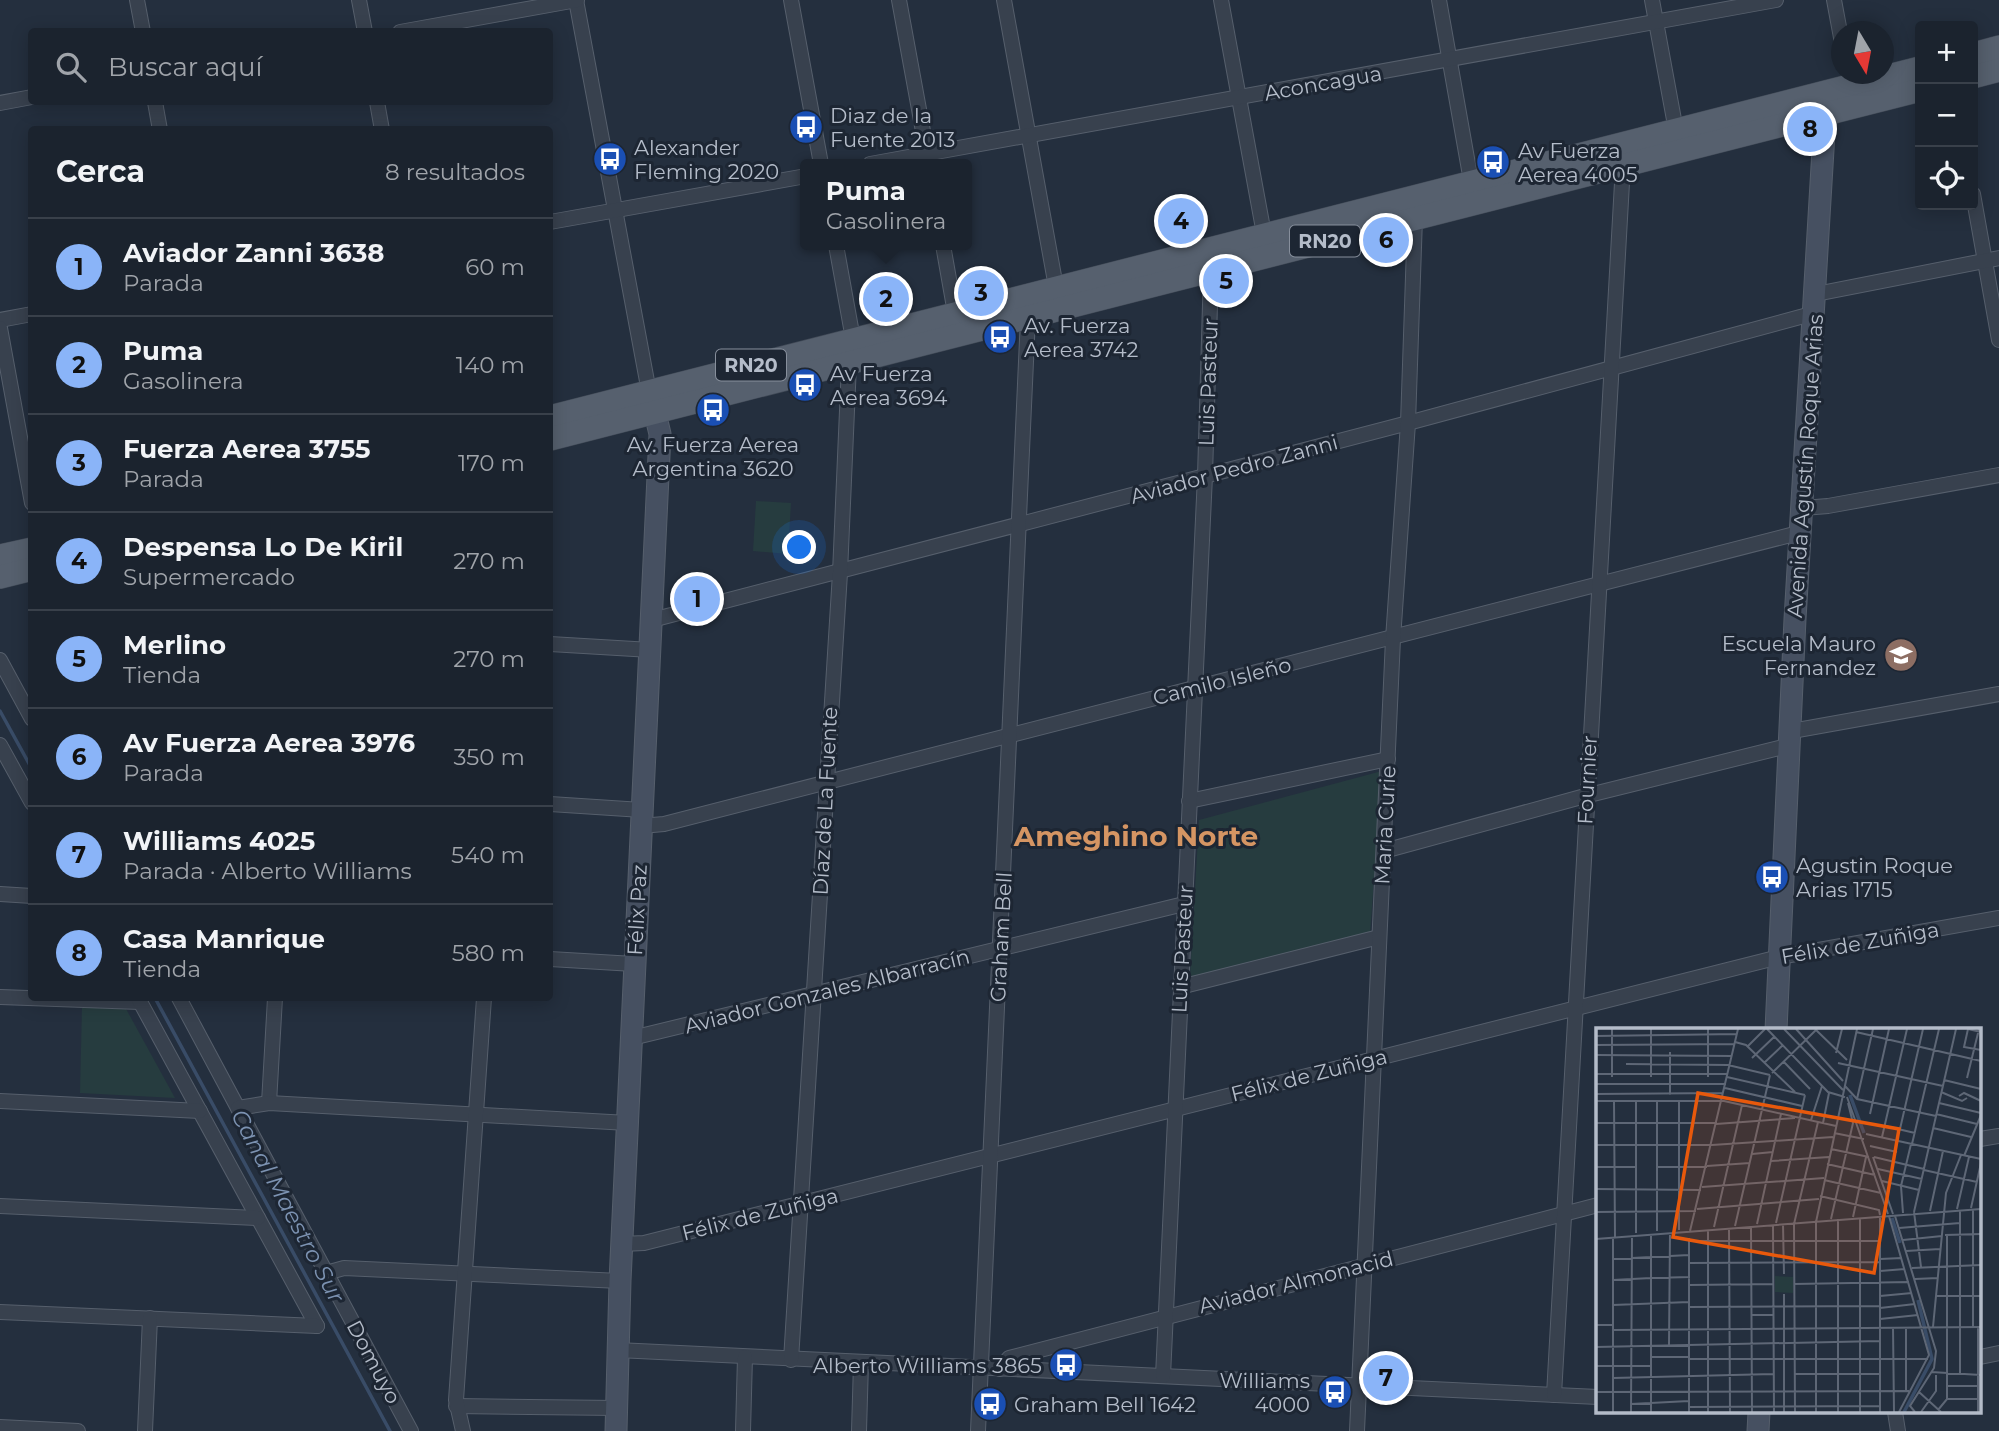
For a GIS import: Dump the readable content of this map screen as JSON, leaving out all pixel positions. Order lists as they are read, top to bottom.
{
  "streets": {
    "main road": ["RN20", "Avenida Agustín Roque Arias", "Félix Paz"],
    "street": [
      "Aconcagua",
      "Luis Pasteur",
      "Aviador Pedro Zanni",
      "Camilo Isleño",
      "Fournier",
      "Díaz de La Fuente",
      "Maria Curie",
      "Graham Bell",
      "Félix de Zuñiga",
      "Aviador Gonzales Albarracín",
      "Aviador Almonacid",
      "Domuyo"
    ]
  },
  "crossings": [
    ["RN20", "Luis Pasteur"],
    ["RN20", "Avenida Agustín Roque Arias"],
    ["RN20", "Fournier"],
    ["RN20", "Díaz de La Fuente"],
    ["RN20", "Maria Curie"],
    ["RN20", "Félix Paz"],
    ["RN20", "Graham Bell"],
    ["Luis Pasteur", "Aviador Pedro Zanni"],
    ["Luis Pasteur", "Camilo Isleño"],
    ["Luis Pasteur", "Félix de Zuñiga"],
    ["Luis Pasteur", "Aviador Gonzales Albarracín"],
    ["Luis Pasteur", "Aviador Almonacid"],
    ["Avenida Agustín Roque Arias", "Aviador Pedro Zanni"],
    ["Avenida Agustín Roque Arias", "Camilo Isleño"],
    ["Avenida Agustín Roque Arias", "Félix de Zuñiga"],
    ["Aviador Pedro Zanni", "Fournier"],
    ["Aviador Pedro Zanni", "Díaz de La Fuente"],
    ["Aviador Pedro Zanni", "Maria Curie"],
    ["Aviador Pedro Zanni", "Félix Paz"],
    ["Aviador Pedro Zanni", "Graham Bell"],
    ["Camilo Isleño", "Fournier"],
    ["Camilo Isleño", "Díaz de La Fuente"],
    ["Camilo Isleño", "Maria Curie"],
    ["Camilo Isleño", "Félix Paz"],
    ["Camilo Isleño", "Graham Bell"],
    ["Fournier", "Félix de Zuñiga"],
    ["Fournier", "Aviador Almonacid"],
    ["Díaz de La Fuente", "Félix de Zuñiga"],
    ["Díaz de La Fuente", "Aviador Gonzales Albarracín"],
    ["Maria Curie", "Félix de Zuñiga"],
    ["Maria Curie", "Aviador Almonacid"],
    ["Félix Paz", "Félix de Zuñiga"],
    ["Félix Paz", "Aviador Gonzales Albarracín"],
    ["Graham Bell", "Félix de Zuñiga"],
    ["Graham Bell", "Aviador Gonzales Albarracín"]
  ],
  "districts": ["Ameghino Norte"],
  "water": ["Canal Maestro Sur"],
  "places": {
    "bus stop": [
      "Diaz de la Fuente 2013",
      "Alexander Fleming 2020",
      "Av Fuerza Aerea 4005",
      "Av. Fuerza Aerea 3742",
      "Av Fuerza Aerea 3694",
      "Av. Fuerza Aerea Argentina 3620",
      "Agustin Roque Arias 1715",
      "Alberto Williams 3865",
      "Williams 4000",
      "Graham Bell 1642"
    ],
    "school or university": ["Escuela Mauro Fernandez"]
  },
  "north": "bottom",
  "page": {
    "map_buttons": ["+", "−"],
    "search": "Buscar aquí",
    "pins": [
      "8",
      "4",
      "6",
      "5",
      "3",
      "2",
      "1",
      "7"
    ],
    "heading": ["Cerca", "8 resultados"],
    "popup": ["Puma", "Gasolinera"],
    "list": [
      {
        "mark": "1",
        "name": "Aviador Zanni 3638",
        "note": "Parada",
        "value": "60 m"
      },
      {
        "mark": "2",
        "name": "Puma",
        "note": "Gasolinera",
        "value": "140 m"
      },
      {
        "mark": "3",
        "name": "Fuerza Aerea 3755",
        "note": "Parada",
        "value": "170 m"
      },
      {
        "mark": "4",
        "name": "Despensa Lo De Kiril",
        "note": "Supermercado",
        "value": "270 m"
      },
      {
        "mark": "5",
        "name": "Merlino",
        "note": "Tienda",
        "value": "270 m"
      },
      {
        "mark": "6",
        "name": "Av Fuerza Aerea 3976",
        "note": "Parada",
        "value": "350 m"
      },
      {
        "mark": "7",
        "name": "Williams 4025",
        "note": "Parada · Alberto Williams",
        "value": "540 m"
      },
      {
        "mark": "8",
        "name": "Casa Manrique",
        "note": "Tienda",
        "value": "580 m"
      }
    ]
  }
}
